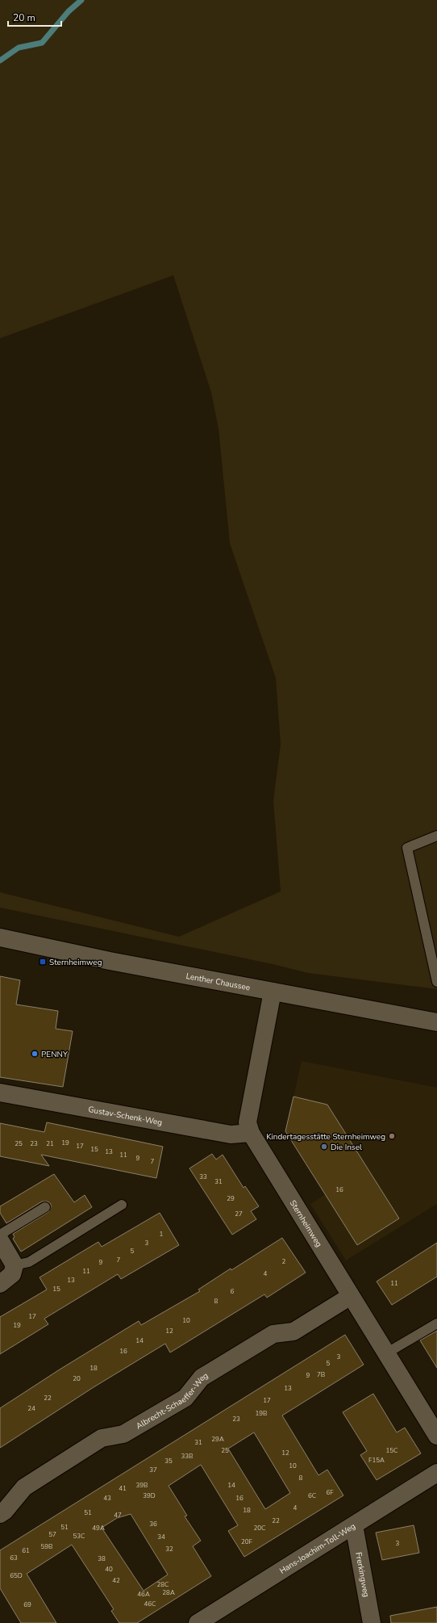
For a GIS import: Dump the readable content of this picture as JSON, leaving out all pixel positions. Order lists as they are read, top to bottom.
{
  "streets": {
    "street": [
      "Lenther Chaussee",
      "Gustav-Schenk-Weg",
      "Sternheimweg",
      "Albrecht-Schaeffer-Weg",
      "Hans-Joachim-Toll-Weg",
      "Frerkingweg"
    ]
  },
  "crossings": [
    ["Lenther Chaussee", "Sternheimweg"],
    ["Gustav-Schenk-Weg", "Sternheimweg"],
    ["Sternheimweg", "Albrecht-Schaeffer-Weg"],
    ["Hans-Joachim-Toll-Weg", "Frerkingweg"]
  ],
  "places": {
    "transit": ["Sternheimweg"],
    "other": ["PENNY", "Kindertagesstätte Sternheimweg", "Die Insel"]
  },
  "house_numbers": [
    "19",
    "25",
    "23",
    "21",
    "17",
    "15",
    "13",
    "11",
    "9",
    "7",
    "33",
    "31",
    "16",
    "29",
    "27",
    "1",
    "3",
    "5",
    "7",
    "2",
    "9",
    "11",
    "4",
    "13",
    "11",
    "15",
    "6",
    "8",
    "17",
    "10",
    "19",
    "12",
    "14",
    "16",
    "3",
    "5",
    "18",
    "7B",
    "9",
    "20",
    "13",
    "22",
    "17",
    "24",
    "19B",
    "23",
    "29A",
    "31",
    "25",
    "15C",
    "12",
    "33B",
    "F15A",
    "35",
    "10",
    "37",
    "8",
    "39B",
    "14",
    "41",
    "6F",
    "39D",
    "6C",
    "43",
    "16",
    "4",
    "18",
    "51",
    "47",
    "22",
    "36",
    "51",
    "49A",
    "20C",
    "57",
    "53C",
    "34",
    "20F",
    "3",
    "59B",
    "32",
    "61",
    "63",
    "38",
    "40",
    "65D",
    "42",
    "28C",
    "28A",
    "46A",
    "46C",
    "69"
  ],
  "scale_bar": "20 m"
}
